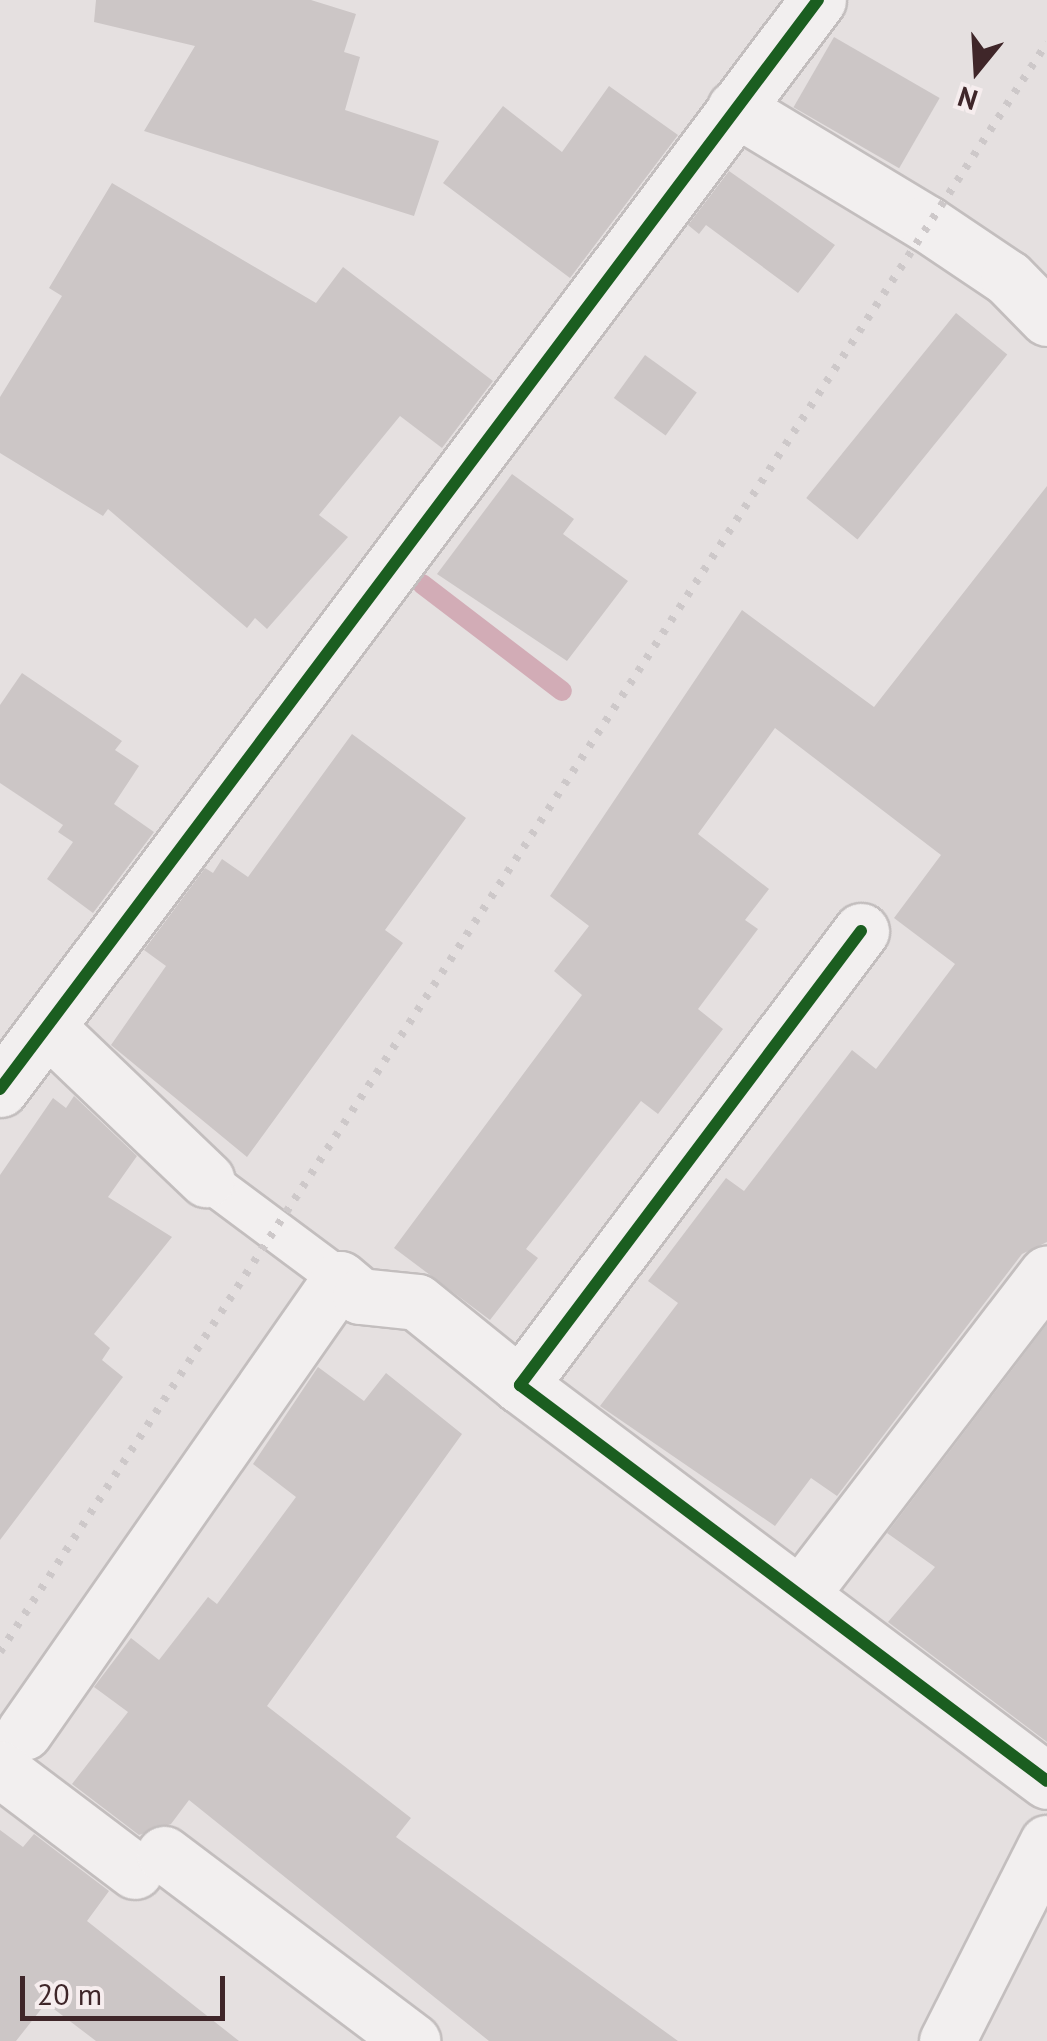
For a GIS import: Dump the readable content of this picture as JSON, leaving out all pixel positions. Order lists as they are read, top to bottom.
{
  "scale_bar": "20 m",
  "north": "bottom"
}
